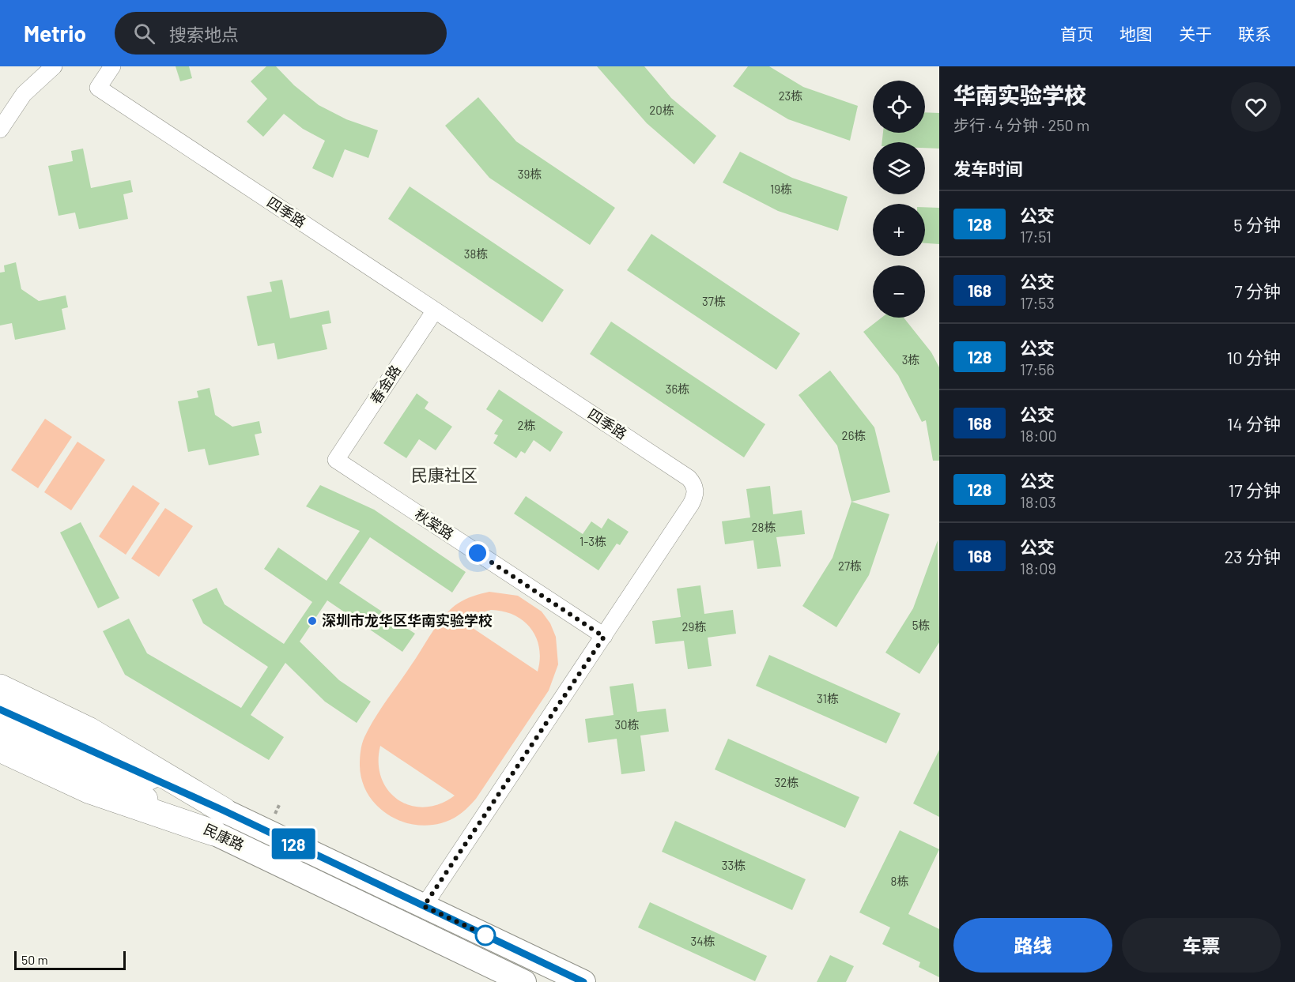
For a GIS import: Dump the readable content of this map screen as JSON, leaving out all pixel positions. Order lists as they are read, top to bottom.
{
  "streets": {
    "main road": ["民康路"],
    "street": ["四季路", "春金路", "秋棠路"]
  },
  "crossings": [
    ["四季路", "春金路"],
    ["四季路", "秋棠路"],
    ["四季路", "民康路"],
    ["春金路", "秋棠路"]
  ],
  "districts": ["民康社区"],
  "places": ["深圳市龙华区华南实验学校"],
  "lines": ["bus line 128"],
  "house_numbers": [
    "23栋",
    "20栋",
    "39栋",
    "19栋",
    "38栋",
    "37栋",
    "3栋",
    "36栋",
    "2栋",
    "26栋",
    "28栋",
    "1-3栋",
    "27栋",
    "5栋",
    "29栋",
    "31栋",
    "30栋",
    "32栋",
    "33栋",
    "8栋",
    "34栋"
  ],
  "scale_bar": "50 m",
  "page": {
    "header": "Metrio",
    "search": "搜索地点",
    "nav": [
      "首页",
      "地图",
      "关于",
      "联系"
    ],
    "on_map": "128",
    "heading": [
      ["华南实验学校", "步行 · 4 分钟 · 250 m"],
      "发车时间"
    ],
    "map_buttons": ["+", "−"],
    "list": [
      {
        "mark": "128",
        "name": "公交",
        "note": "17:51",
        "value": "5 分钟"
      },
      {
        "mark": "168",
        "name": "公交",
        "note": "17:53",
        "value": "7 分钟"
      },
      {
        "mark": "128",
        "name": "公交",
        "note": "17:56",
        "value": "10 分钟"
      },
      {
        "mark": "168",
        "name": "公交",
        "note": "18:00",
        "value": "14 分钟"
      },
      {
        "mark": "128",
        "name": "公交",
        "note": "18:03",
        "value": "17 分钟"
      },
      {
        "mark": "168",
        "name": "公交",
        "note": "18:09",
        "value": "23 分钟"
      }
    ],
    "buttons": ["路线", "车票"],
    "scale": "50 m"
  }
}
